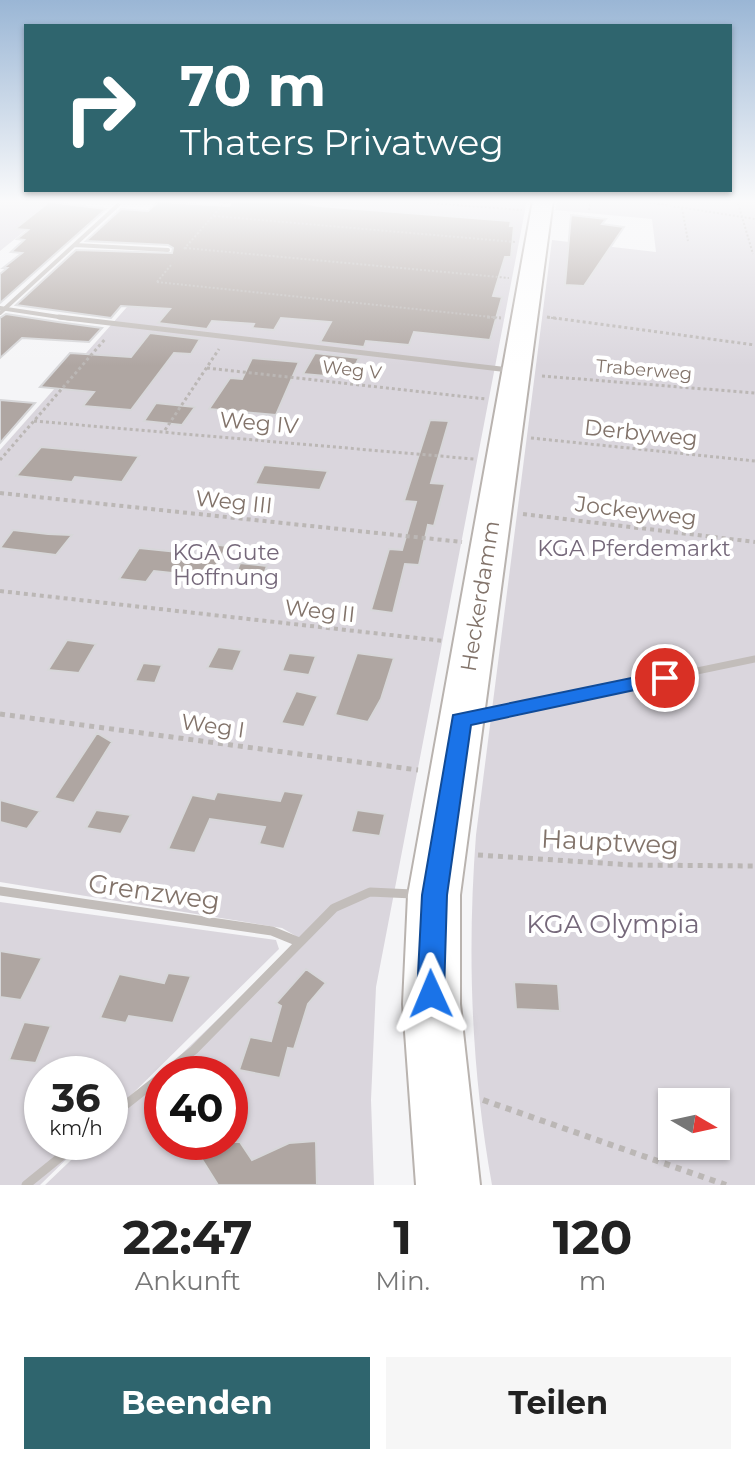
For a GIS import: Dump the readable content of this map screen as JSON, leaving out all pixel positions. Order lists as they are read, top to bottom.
{
  "streets": {
    "street": ["Heckerdamm"],
    "lane": ["Grenzweg"],
    "path": [
      "Weg V",
      "Traberweg",
      "Weg IV",
      "Derbyweg",
      "Weg III",
      "Jockeyweg",
      "Weg II",
      "Weg I",
      "Hauptweg"
    ]
  },
  "crossings": [
    ["Traberweg", "Heckerdamm"],
    ["Heckerdamm", "Hauptweg"]
  ],
  "parks": ["KGA Pferdemarkt", "KGA Gute Hoffnung", "KGA Olympia"],
  "north": "right",
  "page": {
    "turn": ["70 m", "Thaters Privatweg"],
    "speed": "36 km/h",
    "limit": "40",
    "eta": [
      "22:47",
      "Ankunft",
      "1",
      "Min.",
      "120",
      "m"
    ],
    "buttons": ["Beenden", "Teilen"]
  }
}
